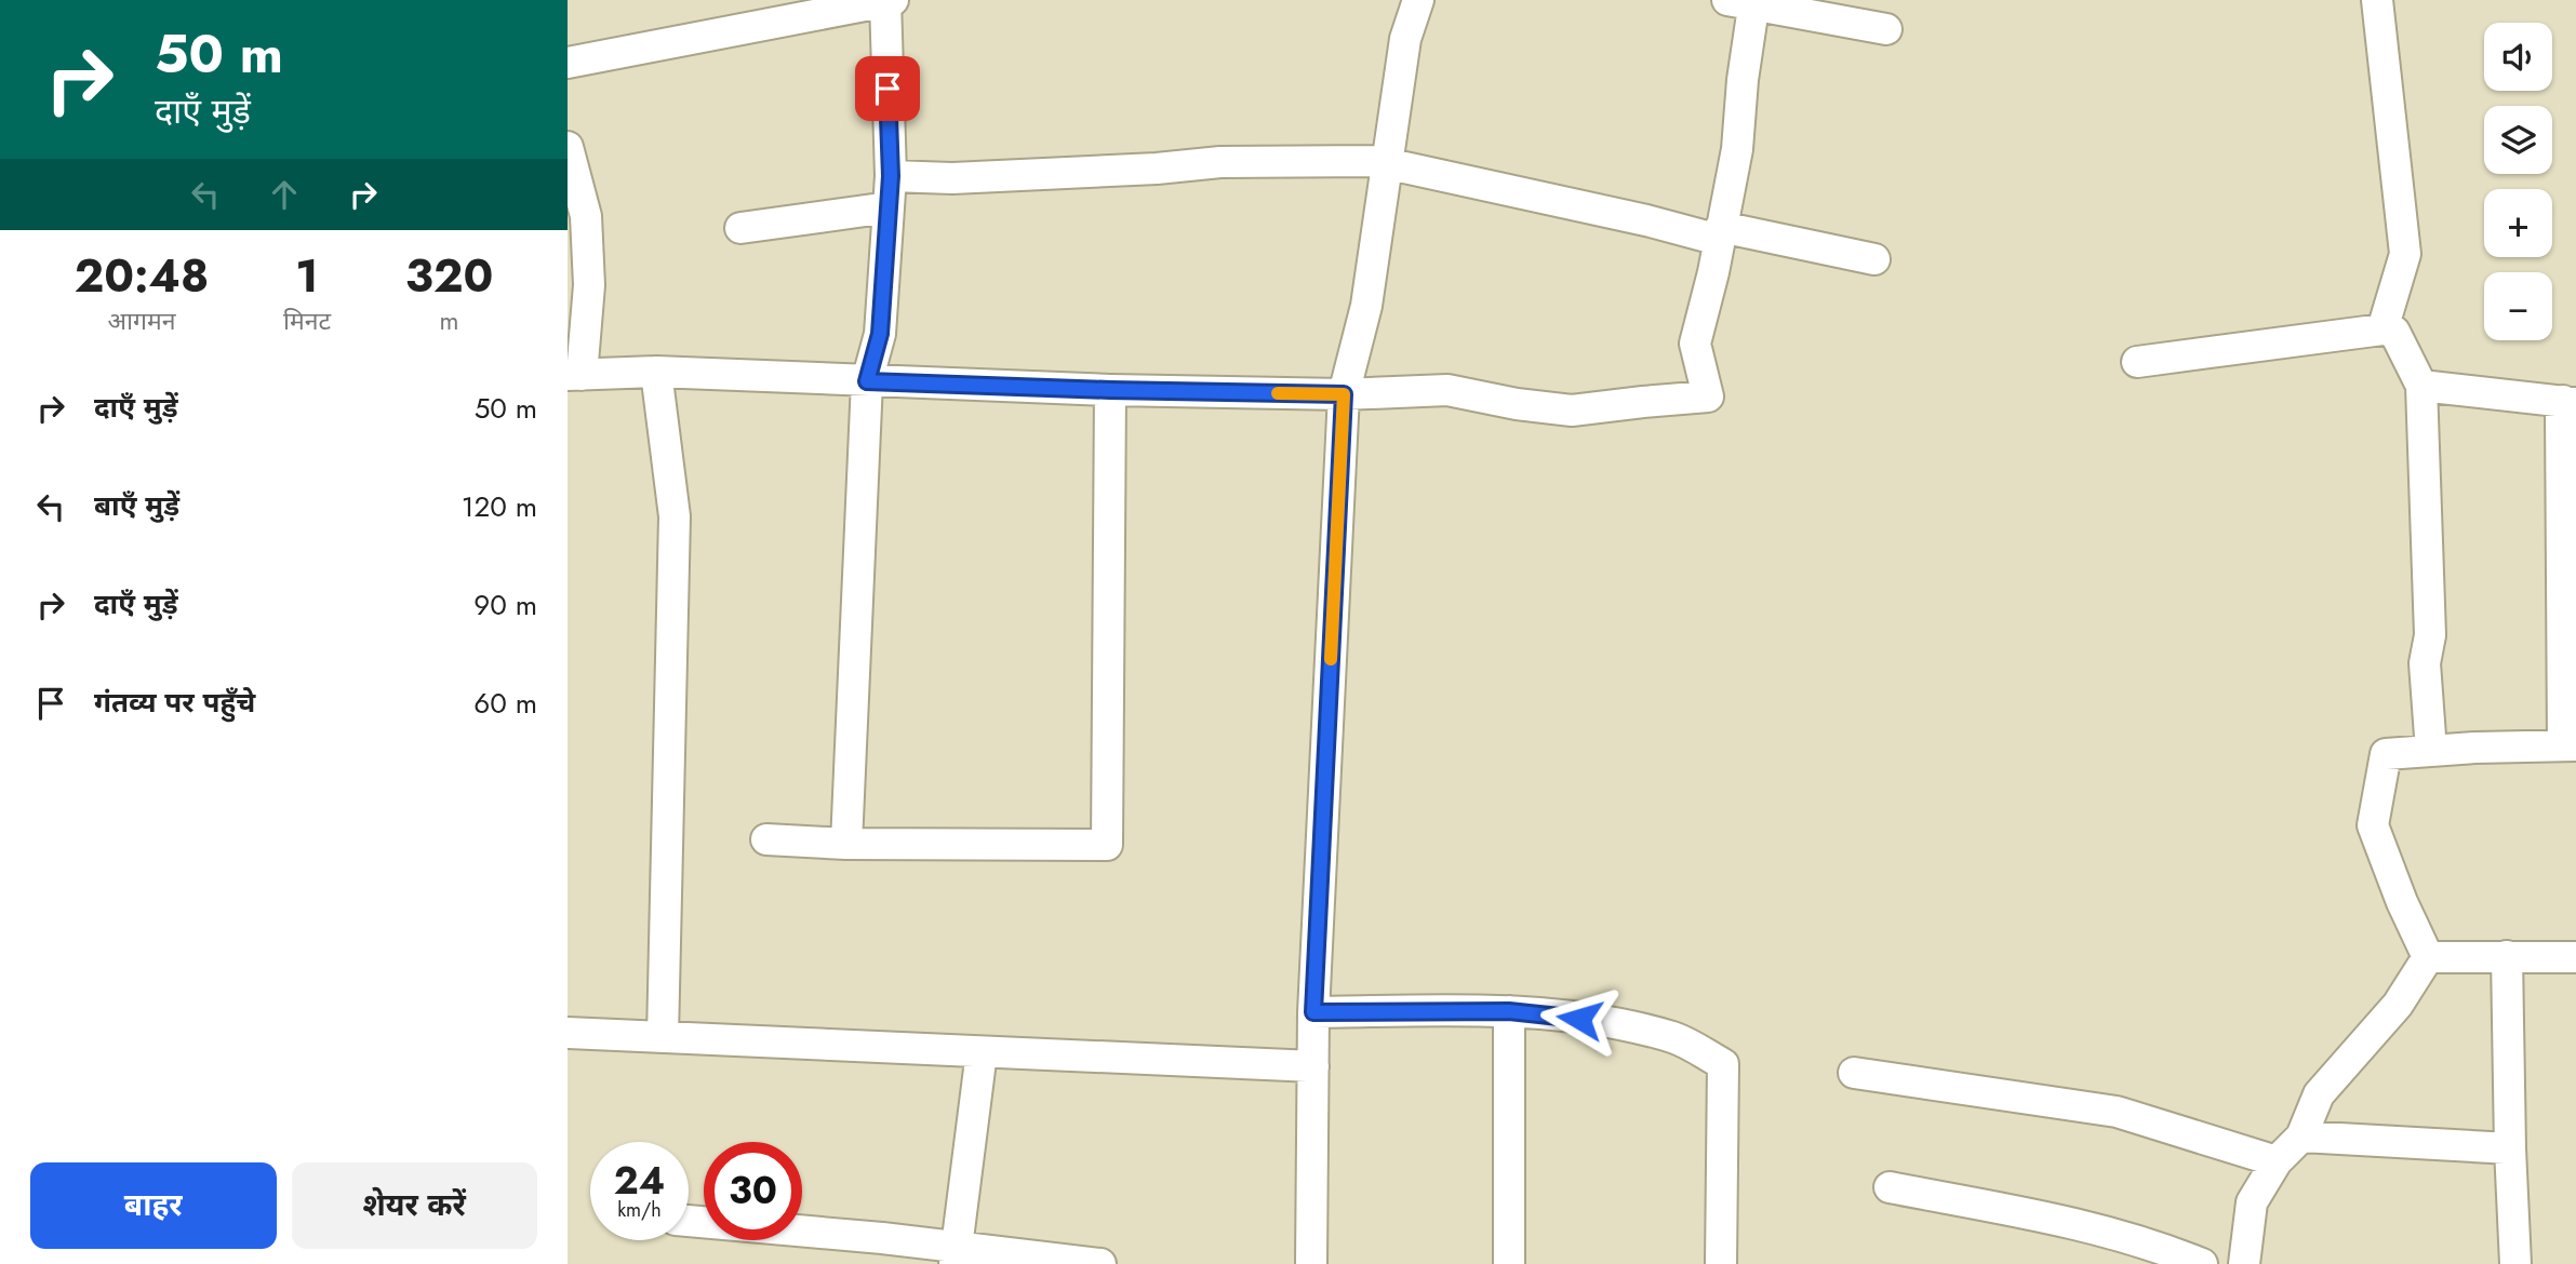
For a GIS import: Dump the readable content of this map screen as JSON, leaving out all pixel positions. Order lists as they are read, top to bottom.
{
  "page": {
    "turn": ["50 m", "दाएँ मुड़ें"],
    "map_buttons": ["+", "−"],
    "eta": [
      "20:48",
      "आगमन",
      "1",
      "मिनट",
      "320",
      "m"
    ],
    "list": [
      {
        "name": "दाएँ मुड़ें",
        "value": "50 m"
      },
      {
        "name": "बाएँ मुड़ें",
        "value": "120 m"
      },
      {
        "name": "दाएँ मुड़ें",
        "value": "90 m"
      },
      {
        "name": "गंतव्य पर पहुँचे",
        "value": "60 m"
      }
    ],
    "speed": "24 km/h",
    "limit": "30",
    "buttons": ["बाहर", "शेयर करें"]
  }
}
